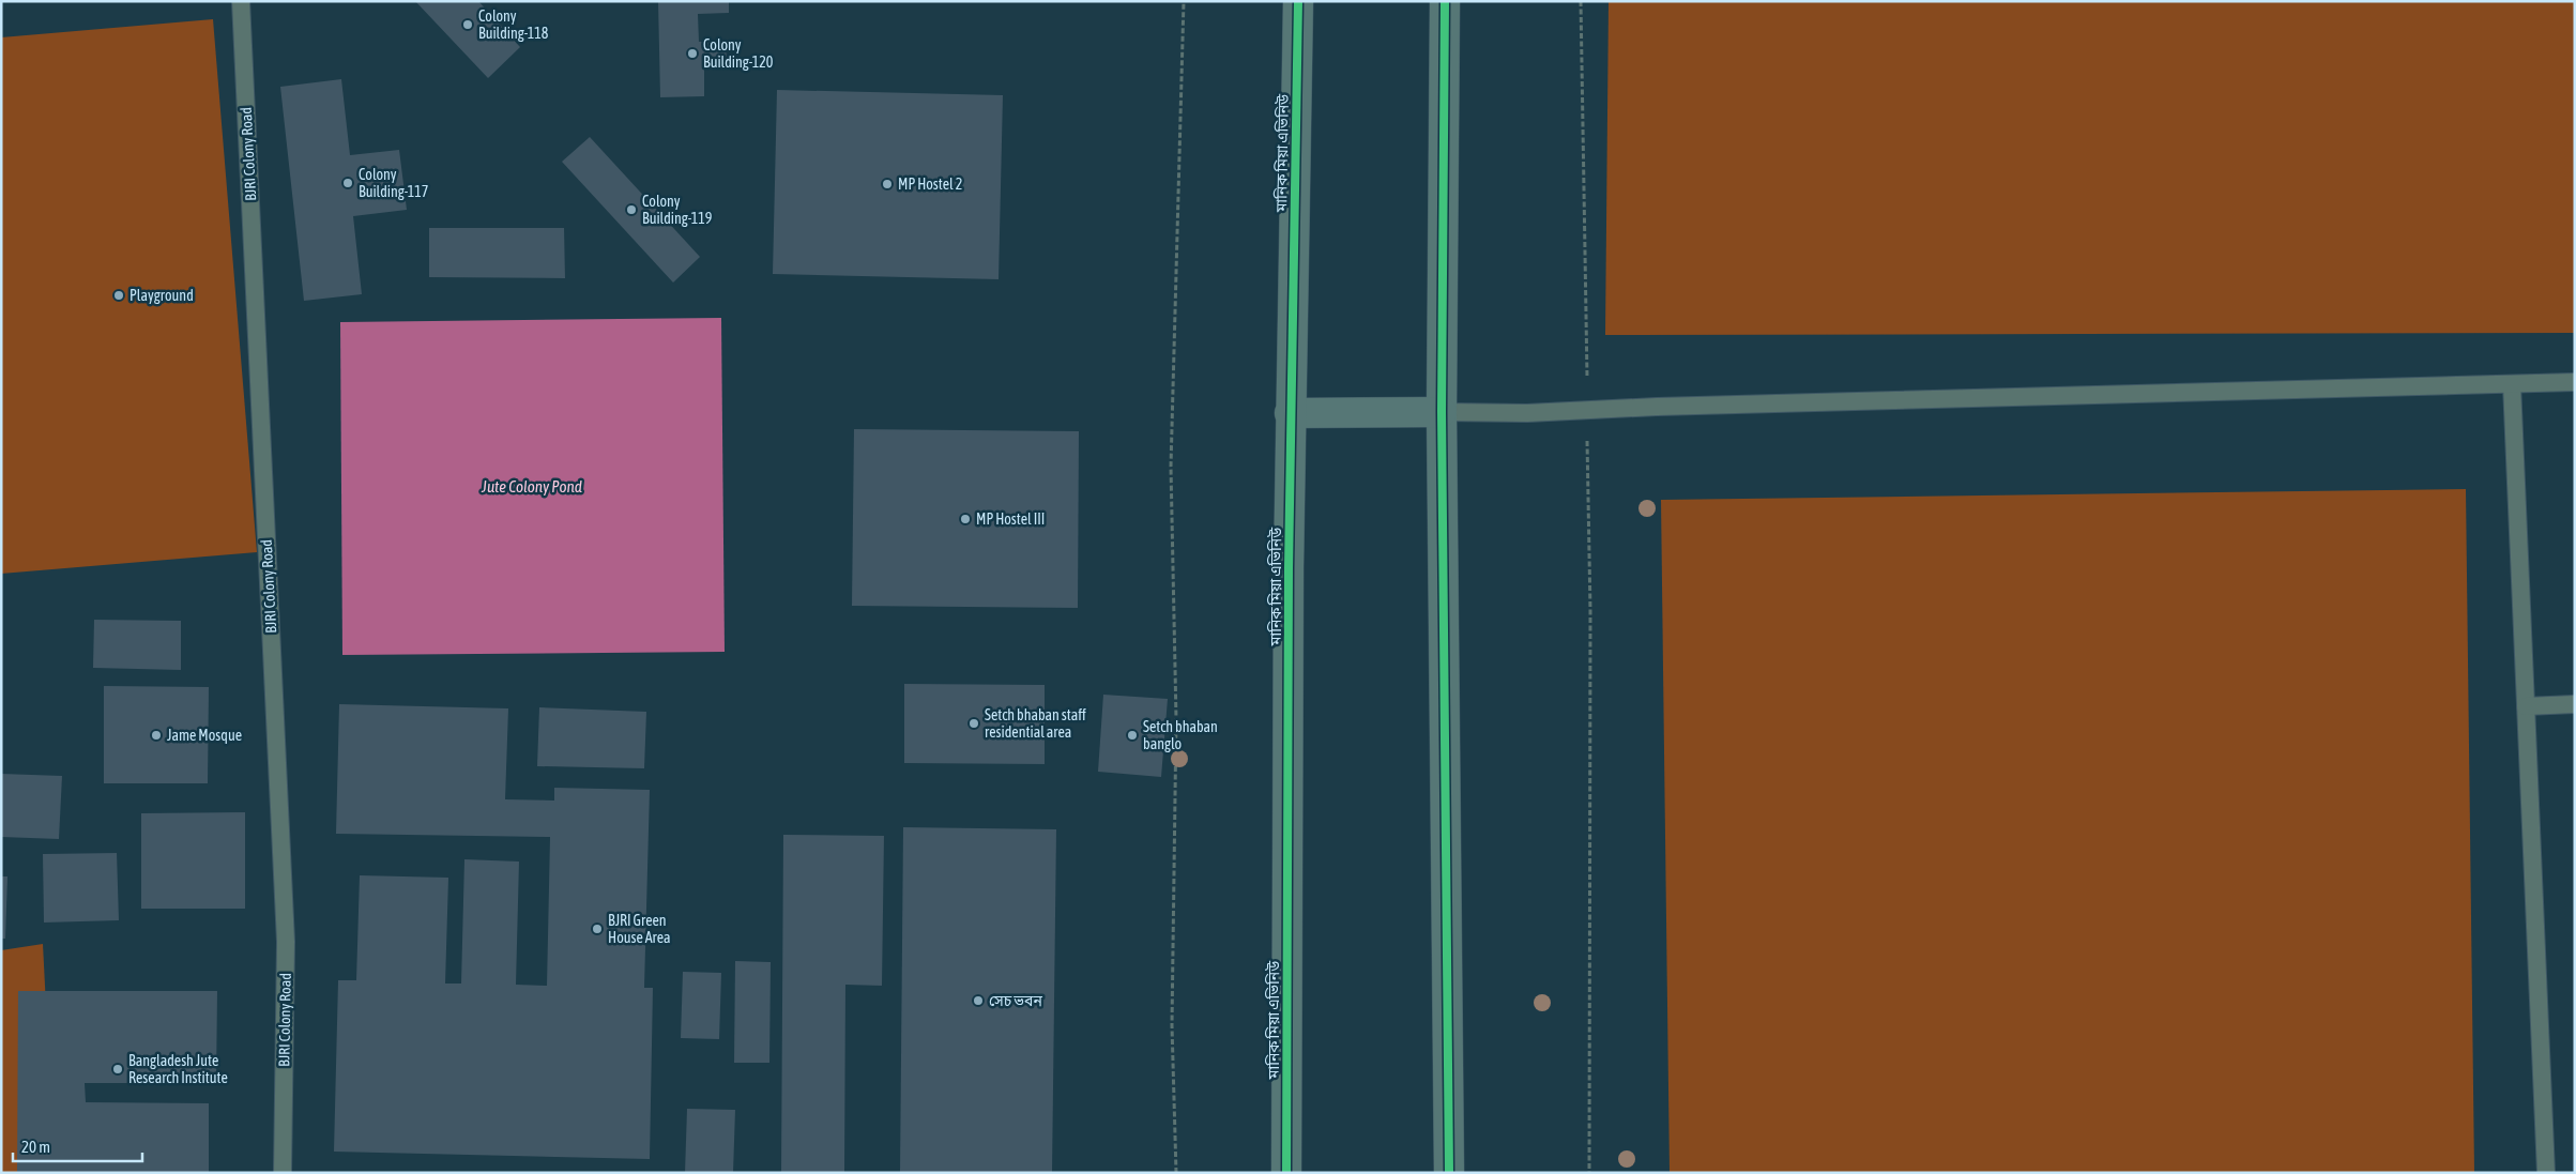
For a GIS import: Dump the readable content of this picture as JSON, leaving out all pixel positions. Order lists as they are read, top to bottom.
{
  "streets": {
    "highway": ["মানিক মিয়া এভিনিউ"],
    "lane": ["BJRI Colony Road"]
  },
  "water": ["Jute Colony Pond"],
  "places": [
    "Colony Building-118",
    "Colony Building-120",
    "Colony Building-117",
    "MP Hostel 2",
    "Colony Building-119",
    "Playground",
    "MP Hostel III",
    "Setch bhaban staff residential area",
    "Jame Mosque",
    "Setch bhaban banglo",
    "BJRI Green House Area",
    "সেচ ভবন",
    "Bangladesh Jute Research Institute"
  ],
  "scale_bar": "20 m"
}
